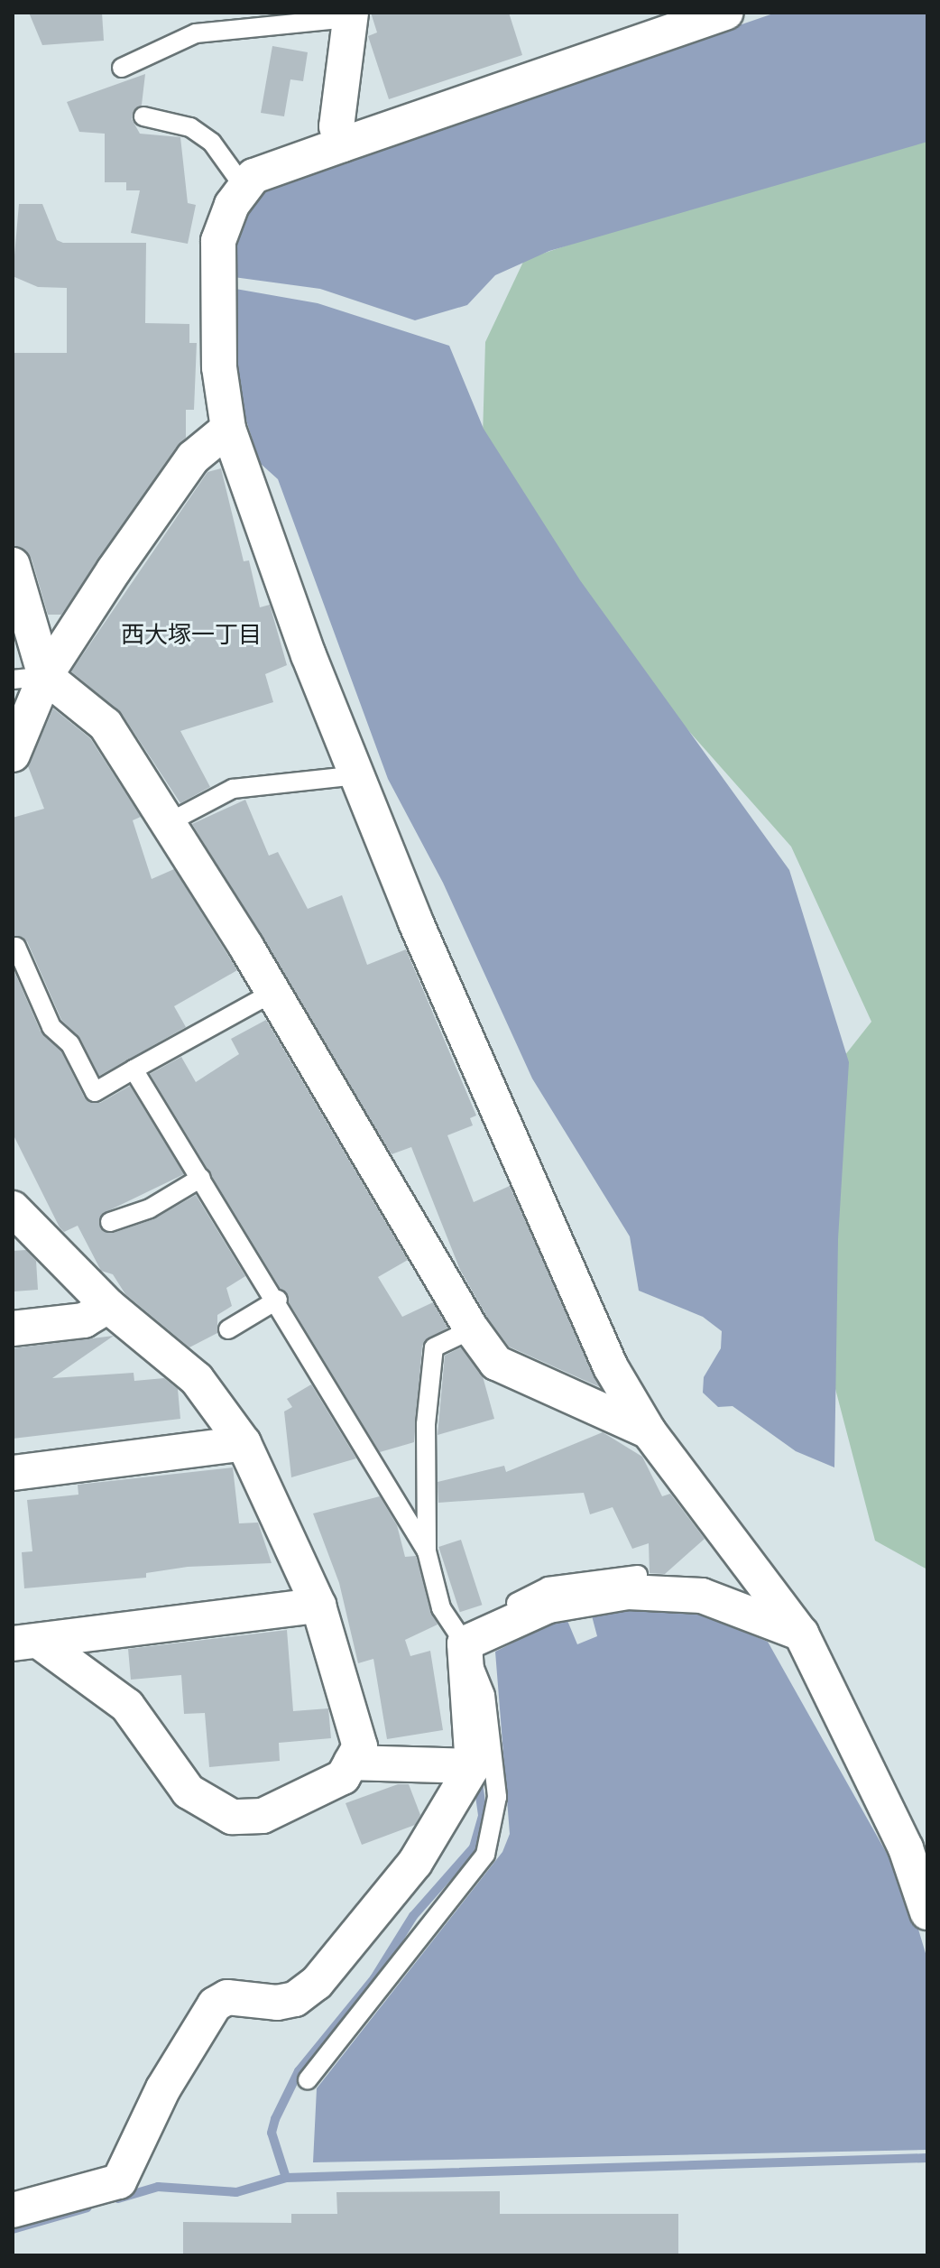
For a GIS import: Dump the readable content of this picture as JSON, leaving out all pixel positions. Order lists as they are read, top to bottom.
{
  "districts": ["西大塚一丁目"]
}
